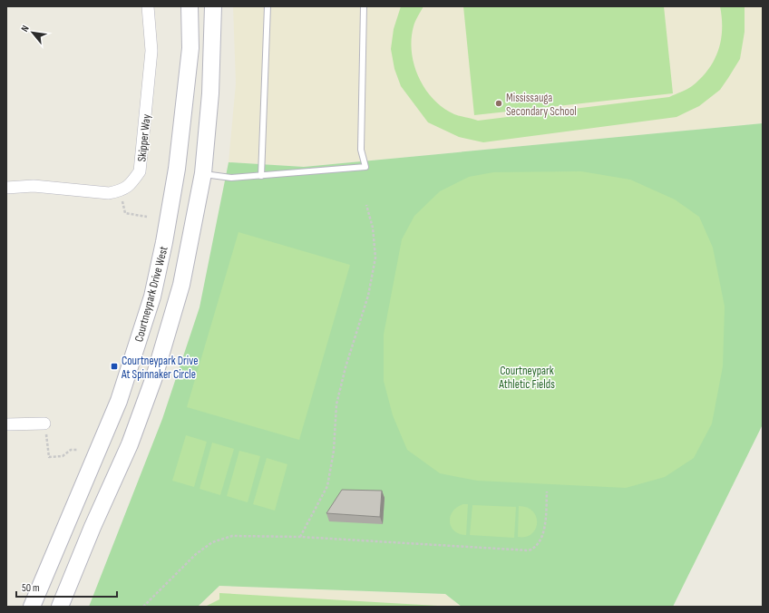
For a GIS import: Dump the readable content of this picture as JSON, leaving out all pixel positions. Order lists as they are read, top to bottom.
{
  "streets": {
    "main road": ["Courtneypark Drive West"],
    "street": ["Skipper Way"]
  },
  "parks": ["Courtneypark Athletic Fields"],
  "places": {
    "other": ["Mississauga Secondary School"],
    "transit": ["Courtneypark Drive At Spinnaker Circle"]
  },
  "scale_bar": "50 m",
  "north": "top left"
}
